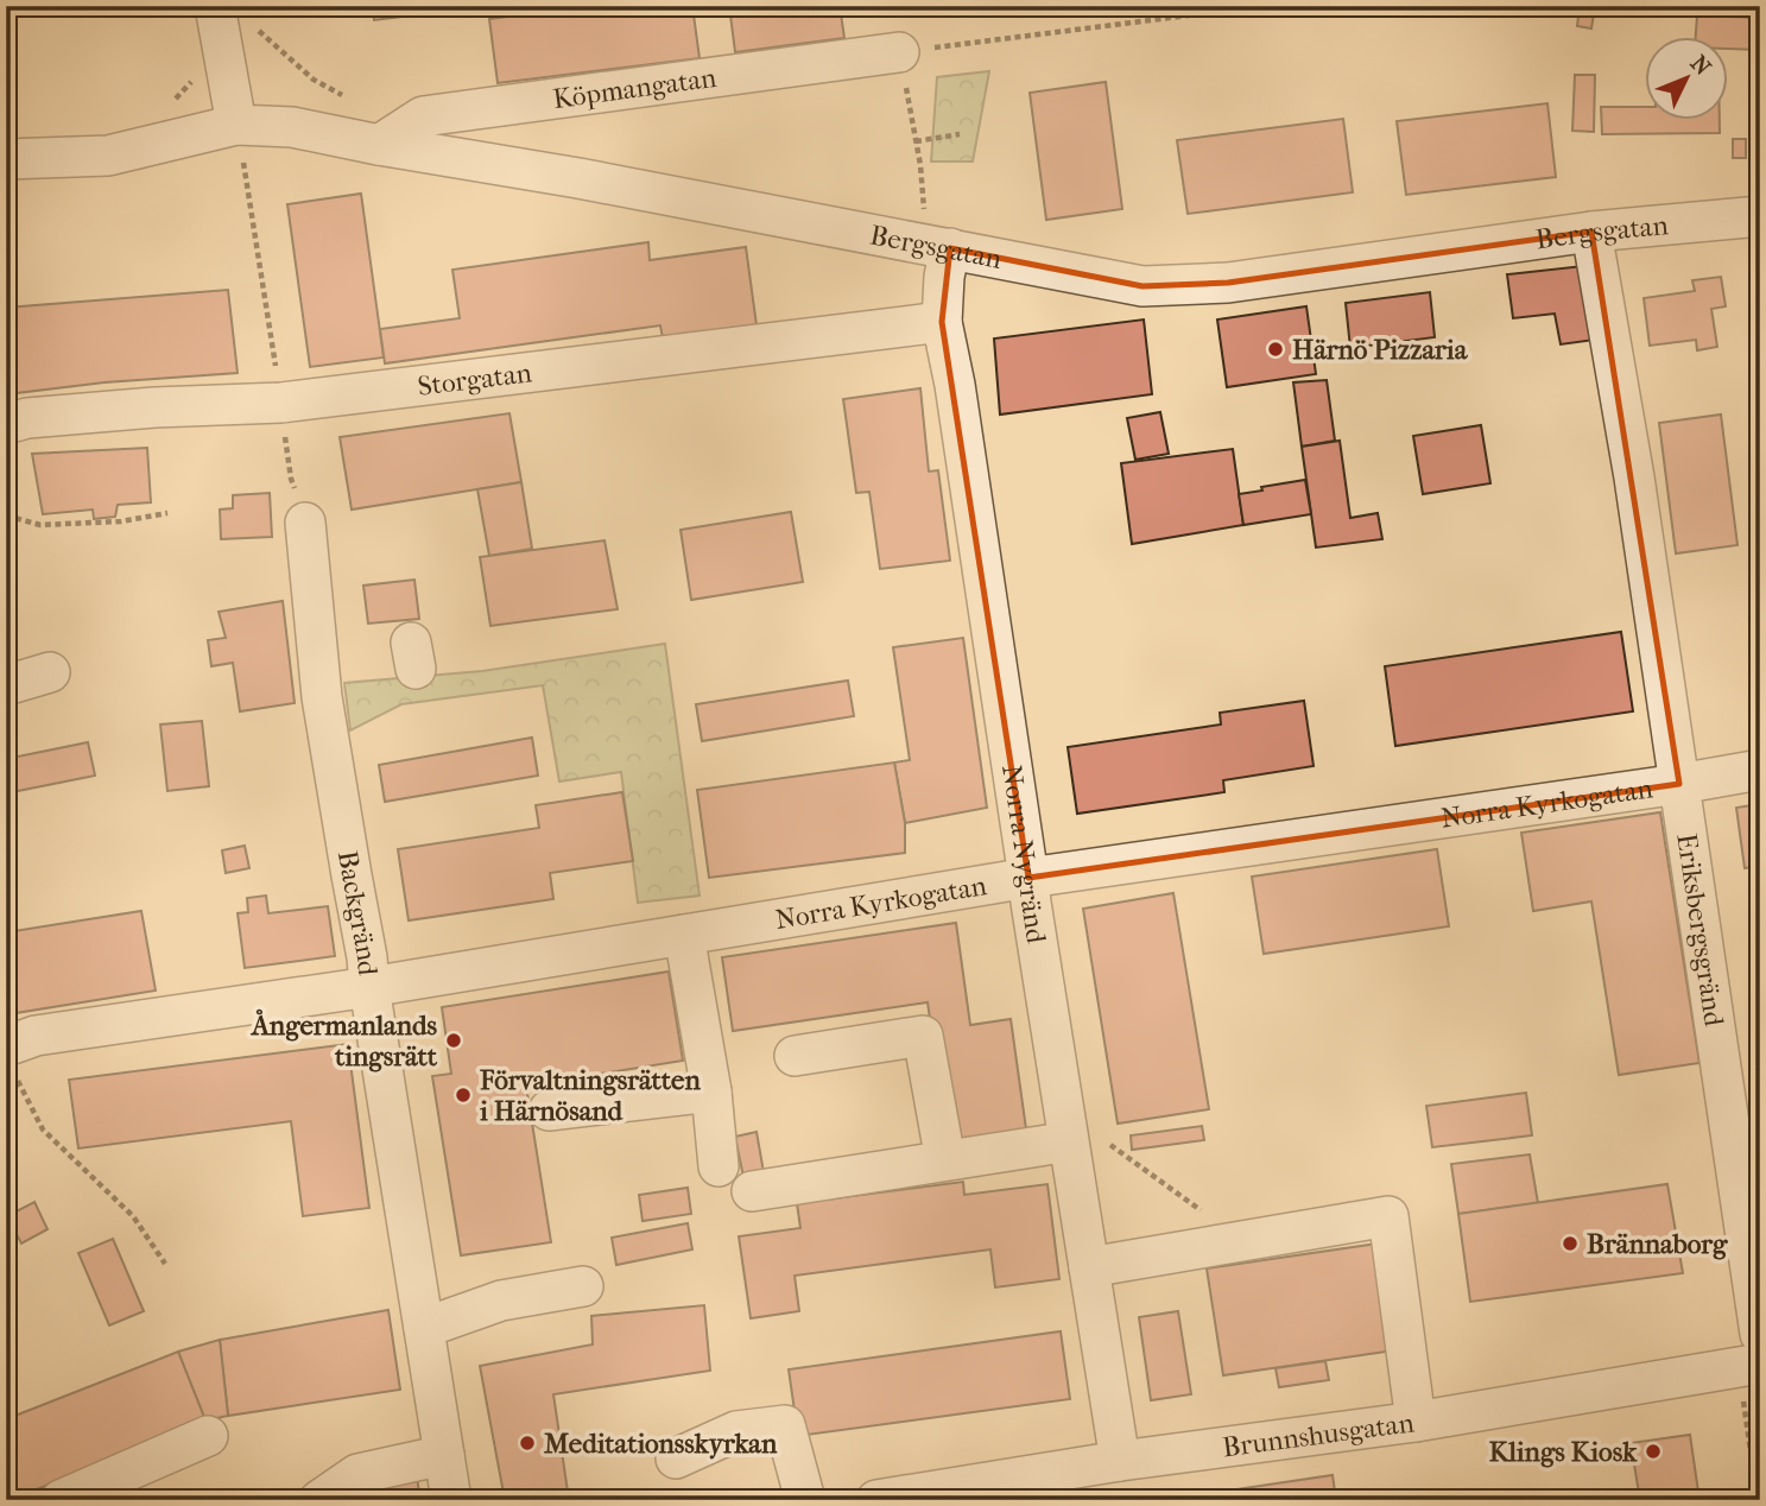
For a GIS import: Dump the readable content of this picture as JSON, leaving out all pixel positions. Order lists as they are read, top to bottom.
{
  "streets": {
    "street": [
      "Köpmangatan",
      "Bergsgatan",
      "Storgatan",
      "Norra Kyrkogatan",
      "Norra Nygränd",
      "Backgränd",
      "Eriksbergsgränd",
      "Brunnshusgatan"
    ]
  },
  "crossings": [
    ["Köpmangatan", "Bergsgatan"],
    ["Bergsgatan", "Norra Nygränd"],
    ["Bergsgatan", "Eriksbergsgränd"],
    ["Storgatan", "Norra Nygränd"],
    ["Norra Kyrkogatan", "Norra Nygränd"],
    ["Norra Kyrkogatan", "Backgränd"],
    ["Norra Kyrkogatan", "Eriksbergsgränd"],
    ["Norra Nygränd", "Brunnshusgatan"]
  ],
  "places": [
    "Härnö Pizzaria",
    "Ångermanlands tingsrätt",
    "Förvaltningsrätten i Härnösand",
    "Brännaborg",
    "Meditationsskyrkan",
    "Klings Kiosk"
  ],
  "north": "top right"
}
